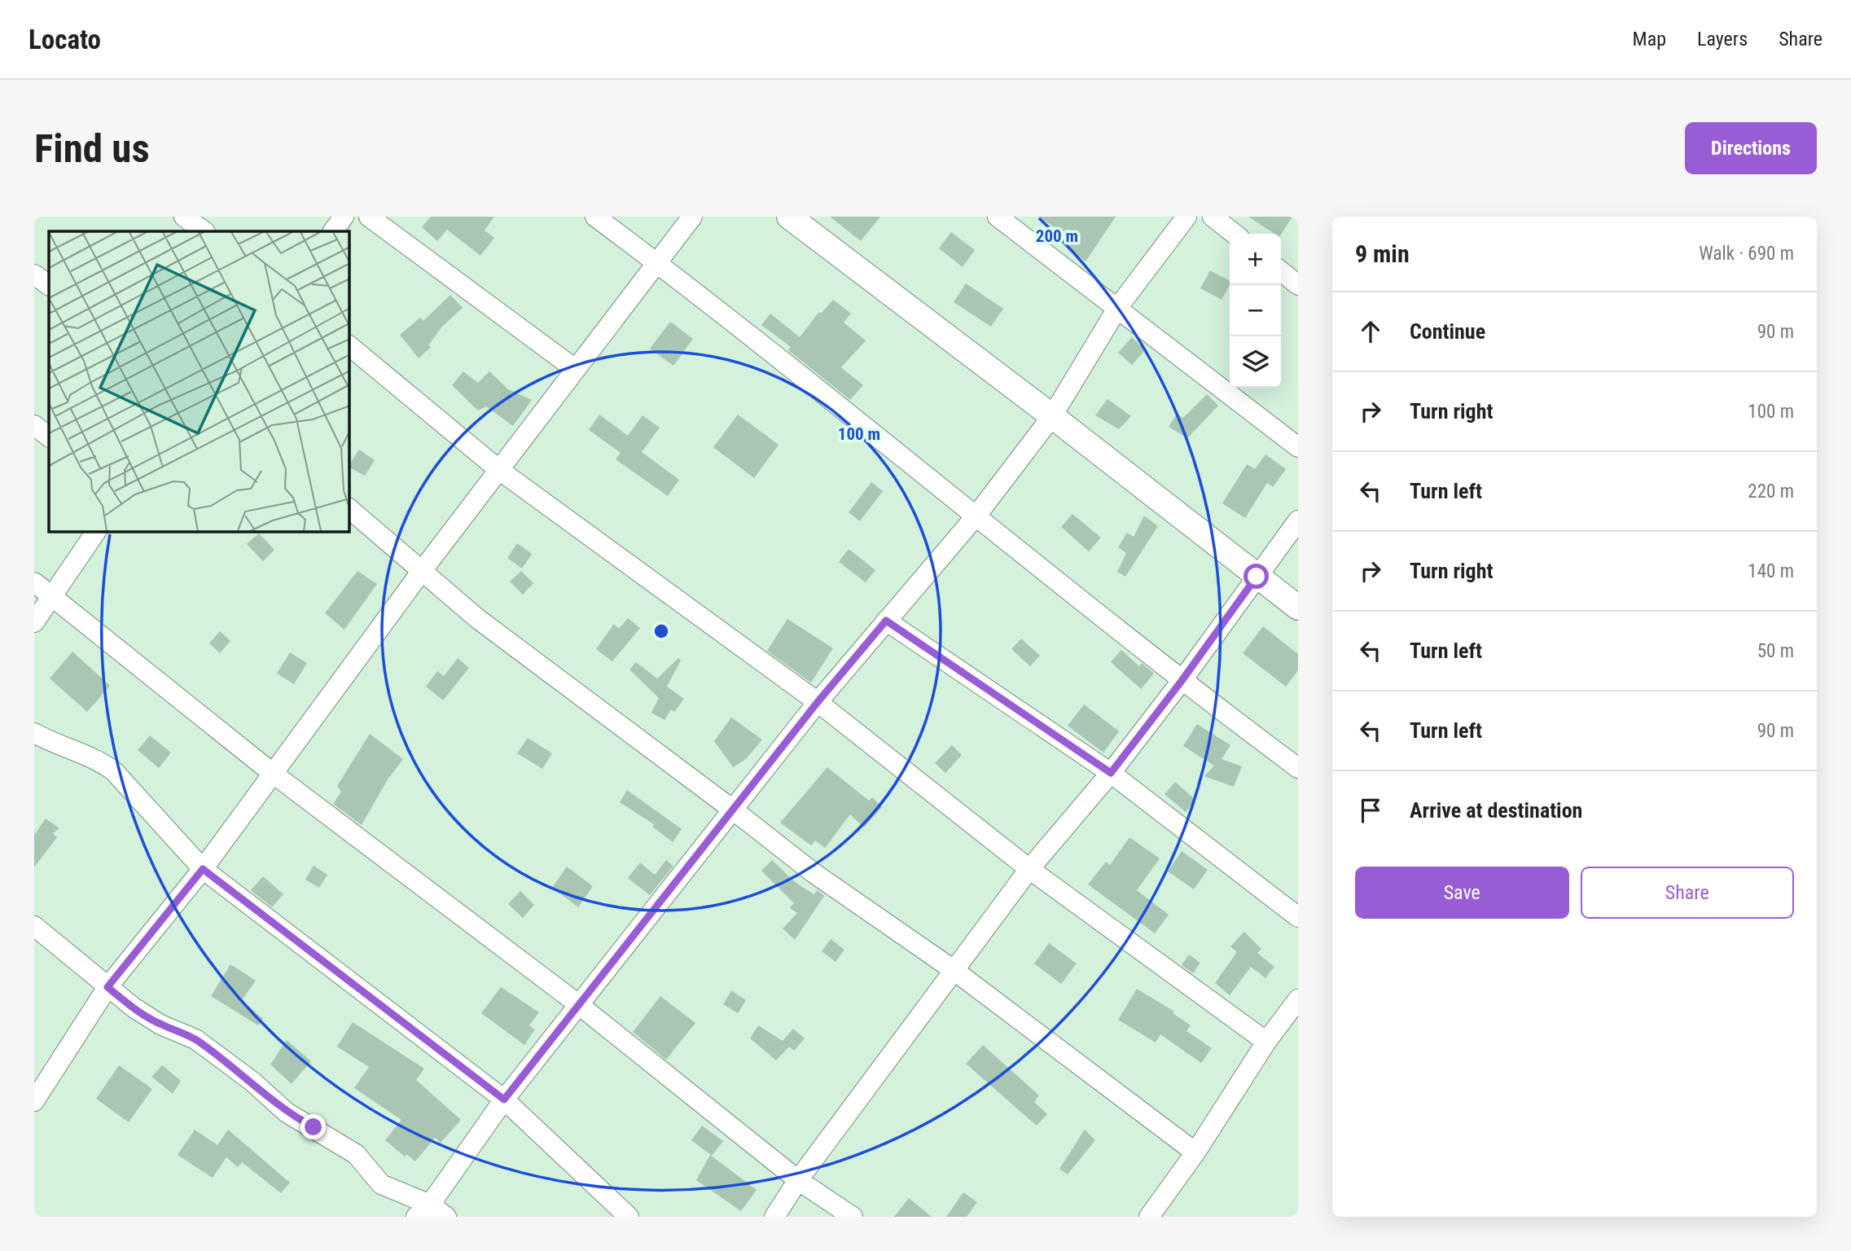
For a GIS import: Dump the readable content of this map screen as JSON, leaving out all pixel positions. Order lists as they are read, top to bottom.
{
  "page": {
    "header": "Locato",
    "nav": ["Map", "Layers", "Share"],
    "buttons": [
      "Directions",
      ["Save", "Share"]
    ],
    "title": "Find us",
    "heading": ["9 min", "Walk · 690 m"],
    "map_buttons": ["+", "−"],
    "list": [
      ["Continue", "90 m"],
      ["Turn right", "100 m"],
      ["Turn left", "220 m"],
      ["Turn right", "140 m"],
      ["Turn left", "50 m"],
      ["Turn left", "90 m"],
      "Arrive at destination"
    ]
  },
  "rings": ["200 m", "100 m"]
}
